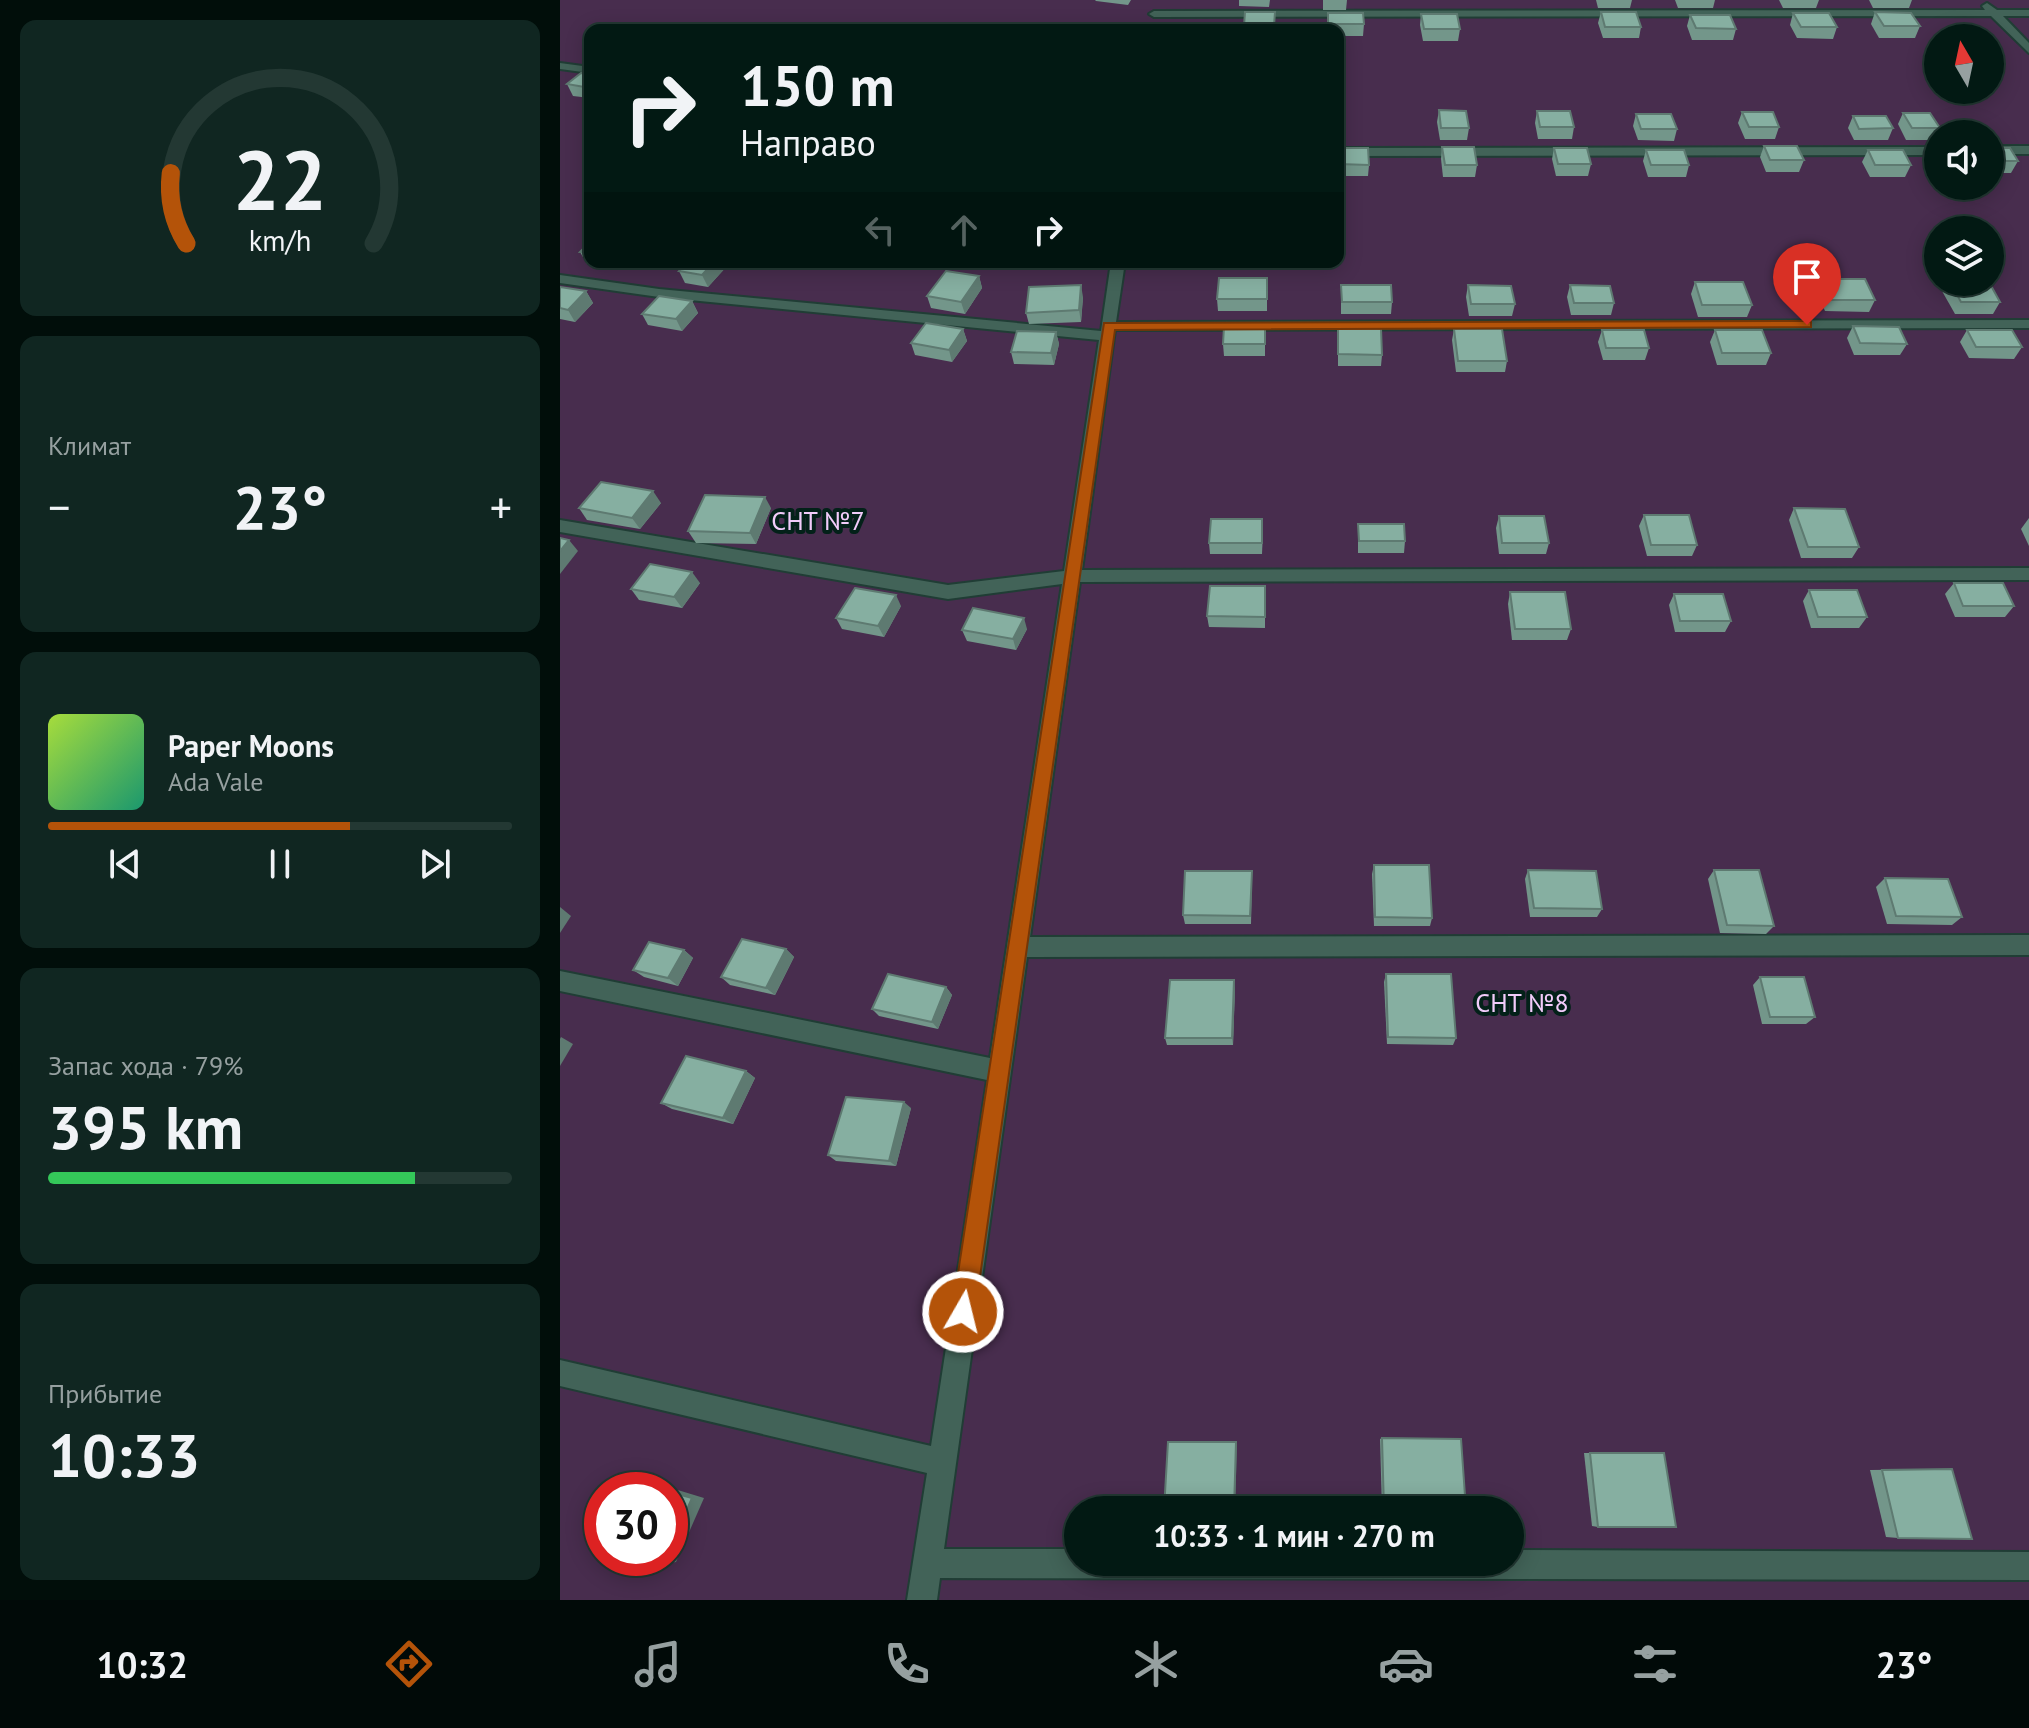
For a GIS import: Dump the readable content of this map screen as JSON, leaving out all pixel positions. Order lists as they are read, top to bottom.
{
  "parks": ["СНТ №7", "СНТ №8"],
  "north": "top",
  "page": {
    "turn": ["150 m", "Направо"],
    "tile": [
      "Климат",
      ["Запас хода · 79%", "395 km"],
      ["Прибытие", "10:33"]
    ],
    "heat": ["−", "23°", "+"],
    "song": ["Paper Moons", "Ada Vale"],
    "limit": "30",
    "trip": "10:33 · 1 мин · 270 m",
    "tabs": ["10:32", "23°"],
    "gauge": ["22", "km/h"]
  }
}
